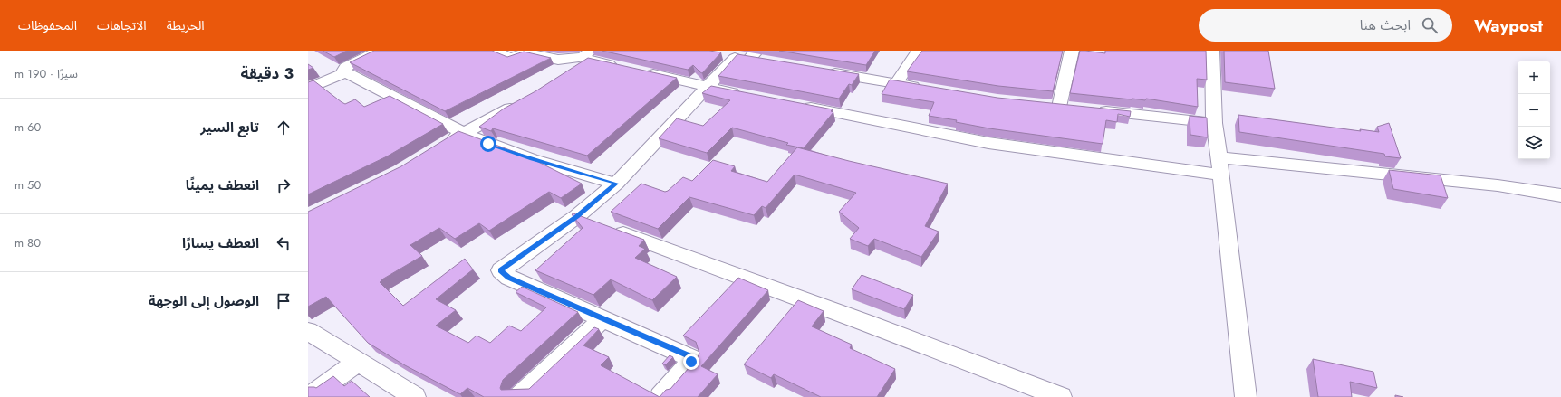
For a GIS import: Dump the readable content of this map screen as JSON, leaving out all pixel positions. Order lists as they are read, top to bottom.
{
  "page": {
    "header": "Waypost",
    "search": "ابحث هنا",
    "nav": ["الخريطة", "الاتجاهات", "المحفوظات"],
    "heading": ["3 دقيقة", "سيرًا · 190 m"],
    "map_buttons": ["+", "−"],
    "list": [
      ["تابع السير", "60 m"],
      ["انعطف يمينًا", "50 m"],
      ["انعطف يسارًا", "80 m"],
      "الوصول إلى الوجهة"
    ]
  }
}
